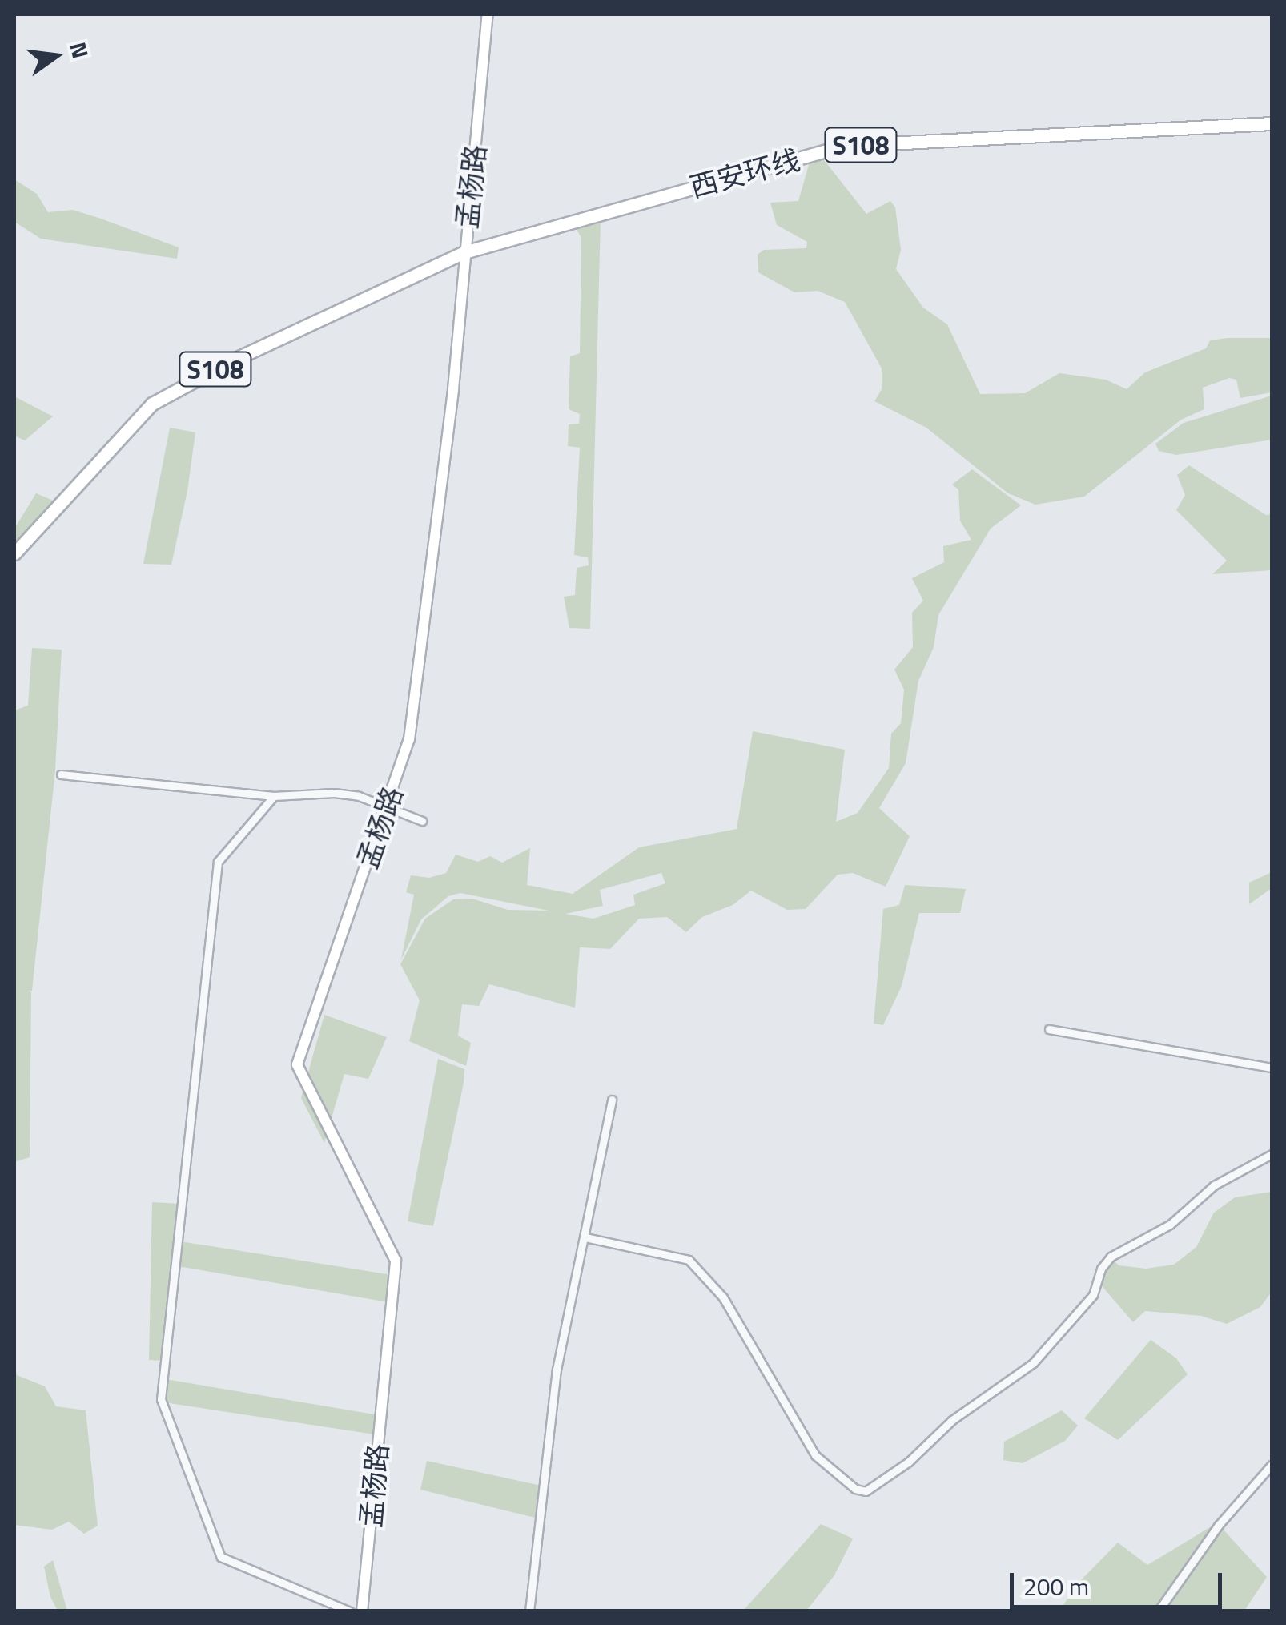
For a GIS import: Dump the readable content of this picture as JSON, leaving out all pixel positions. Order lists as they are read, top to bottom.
{
  "streets": {
    "main road": ["S108", "西安环线", "孟杨路"]
  },
  "crossings": [
    ["S108", "西安环线"],
    ["S108", "孟杨路"],
    ["西安环线", "孟杨路"]
  ],
  "scale_bar": "200 m",
  "north": "right"
}
